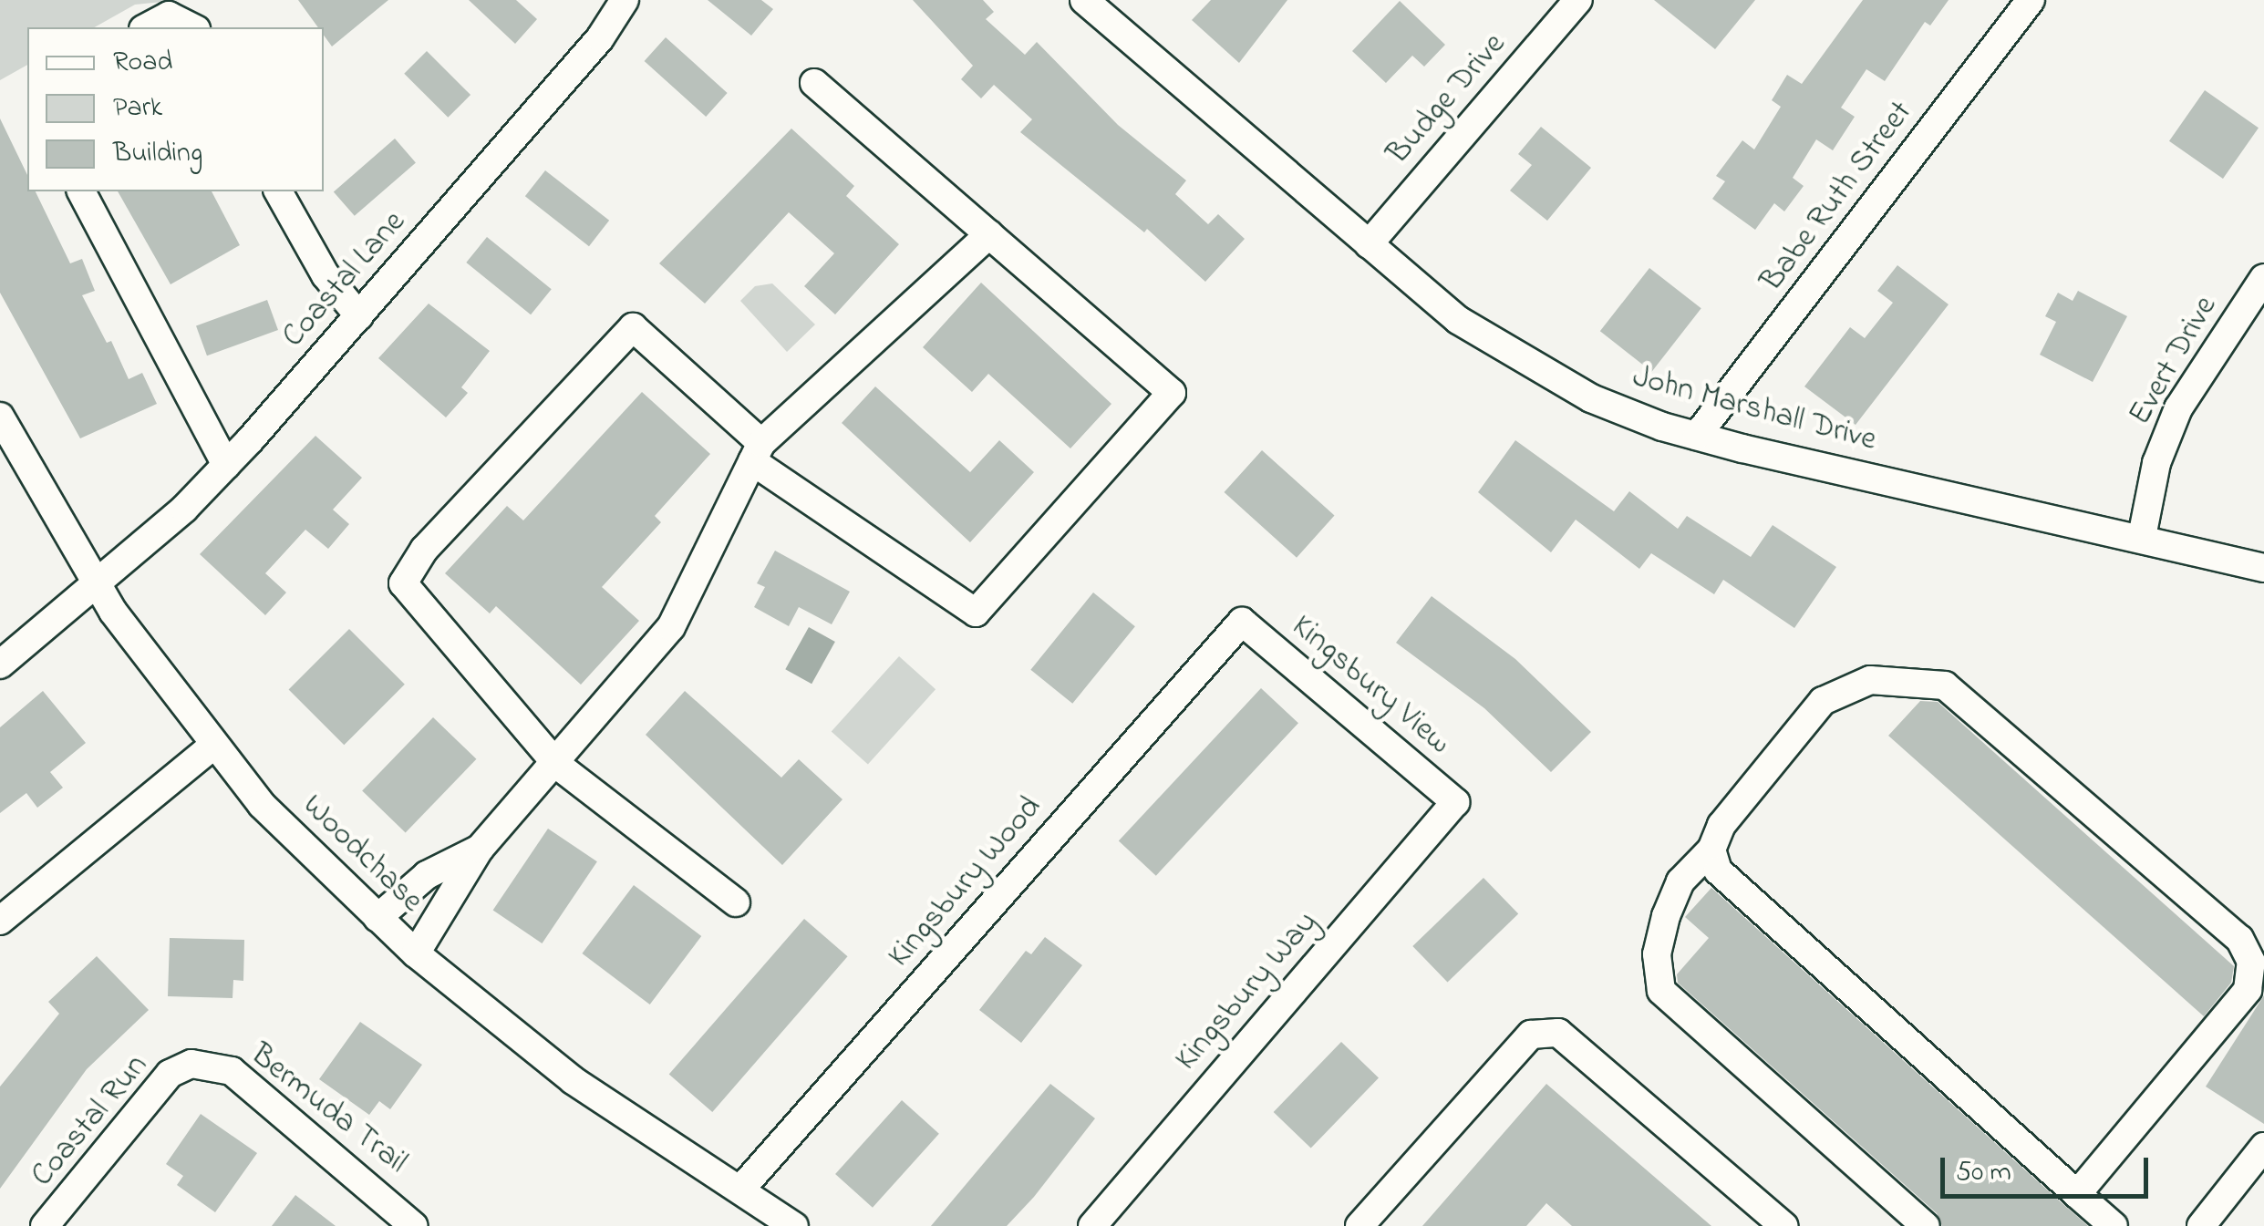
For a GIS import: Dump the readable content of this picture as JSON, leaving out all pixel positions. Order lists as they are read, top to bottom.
{
  "streets": {
    "street": [
      "Budge Drive",
      "Babe Ruth Street",
      "Coastal Lane",
      "Evert Drive",
      "John Marshall Drive",
      "Kingsbury View",
      "Woodchase",
      "Kingsbury Wood",
      "Kingsbury Way",
      "Bermuda Trail",
      "Coastal Run"
    ]
  },
  "crossings": [
    ["Budge Drive", "John Marshall Drive"],
    ["Babe Ruth Street", "John Marshall Drive"],
    ["Coastal Lane", "Woodchase"],
    ["Evert Drive", "John Marshall Drive"],
    ["Kingsbury View", "Kingsbury Wood"],
    ["Kingsbury View", "Kingsbury Way"],
    ["Woodchase", "Kingsbury Wood"],
    ["Bermuda Trail", "Coastal Run"]
  ],
  "legend": ["Road", "Park", "Building"],
  "scale_bar": "50 m"
}
